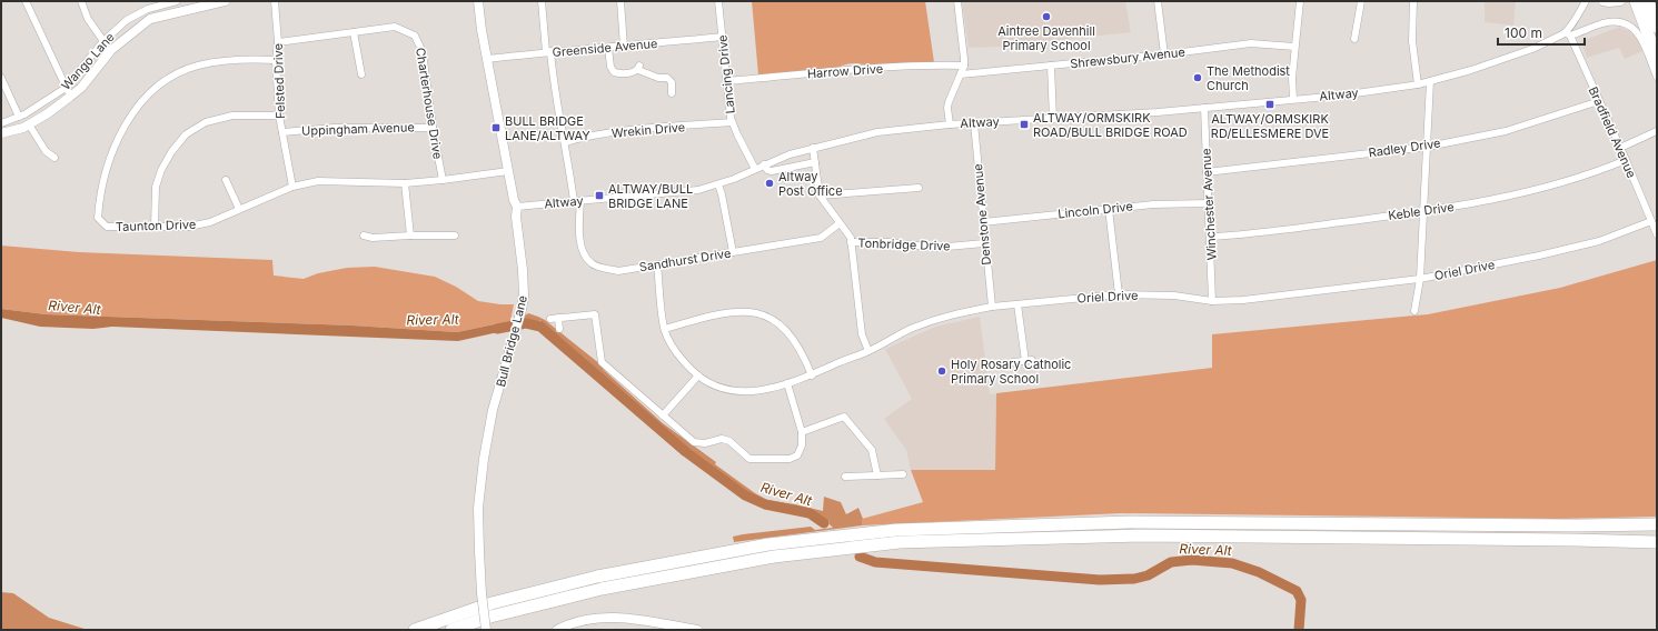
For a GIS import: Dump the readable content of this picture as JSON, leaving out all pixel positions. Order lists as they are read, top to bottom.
{
  "streets": {
    "street": [
      "Greenside Avenue",
      "Shrewsbury Avenue",
      "Wango Lane",
      "Harrow Drive",
      "Lancing Drive",
      "Felsted Drive",
      "Altway",
      "Charterhouse Drive",
      "Uppingham Avenue",
      "Wrekin Drive",
      "Bradfield Avenue",
      "Radley Drive",
      "Winchester Avenue",
      "Lincoln Drive",
      "Keble Drive",
      "Denstone Avenue",
      "Taunton Drive",
      "Tonbridge Drive",
      "Sandhurst Drive",
      "Oriel Drive",
      "Bull Bridge Lane"
    ]
  },
  "crossings": [
    ["Greenside Avenue", "Lancing Drive"],
    ["Greenside Avenue", "Sandhurst Drive"],
    ["Greenside Avenue", "Bull Bridge Lane"],
    ["Harrow Drive", "Lancing Drive"],
    ["Lancing Drive", "Altway"],
    ["Lancing Drive", "Wrekin Drive"],
    ["Felsted Drive", "Charterhouse Drive"],
    ["Felsted Drive", "Uppingham Avenue"],
    ["Felsted Drive", "Taunton Drive"],
    ["Altway", "Bradfield Avenue"],
    ["Altway", "Winchester Avenue"],
    ["Altway", "Denstone Avenue"],
    ["Altway", "Sandhurst Drive"],
    ["Altway", "Bull Bridge Lane"],
    ["Charterhouse Drive", "Uppingham Avenue"],
    ["Charterhouse Drive", "Taunton Drive"],
    ["Wrekin Drive", "Sandhurst Drive"],
    ["Bradfield Avenue", "Radley Drive"],
    ["Bradfield Avenue", "Keble Drive"],
    ["Bradfield Avenue", "Oriel Drive"],
    ["Radley Drive", "Winchester Avenue"],
    ["Winchester Avenue", "Lincoln Drive"],
    ["Winchester Avenue", "Keble Drive"],
    ["Winchester Avenue", "Oriel Drive"],
    ["Lincoln Drive", "Denstone Avenue"],
    ["Denstone Avenue", "Tonbridge Drive"],
    ["Denstone Avenue", "Oriel Drive"],
    ["Taunton Drive", "Bull Bridge Lane"],
    ["Sandhurst Drive", "Oriel Drive"]
  ],
  "water": ["River Alt"],
  "places": {
    "other": [
      "Aintree Davenhill Primary School",
      "The Methodist Church",
      "Altway Post Office",
      "Holy Rosary Catholic Primary School"
    ],
    "transit": [
      "ALTWAY/ORMSKIRK RD/ELLESMERE DVE",
      "ALTWAY/ORMSKIRK ROAD/BULL BRIDGE ROAD",
      "BULL BRIDGE LANE/ALTWAY",
      "ALTWAY/BULL BRIDGE LANE"
    ]
  },
  "scale_bar": "100 m"
}
